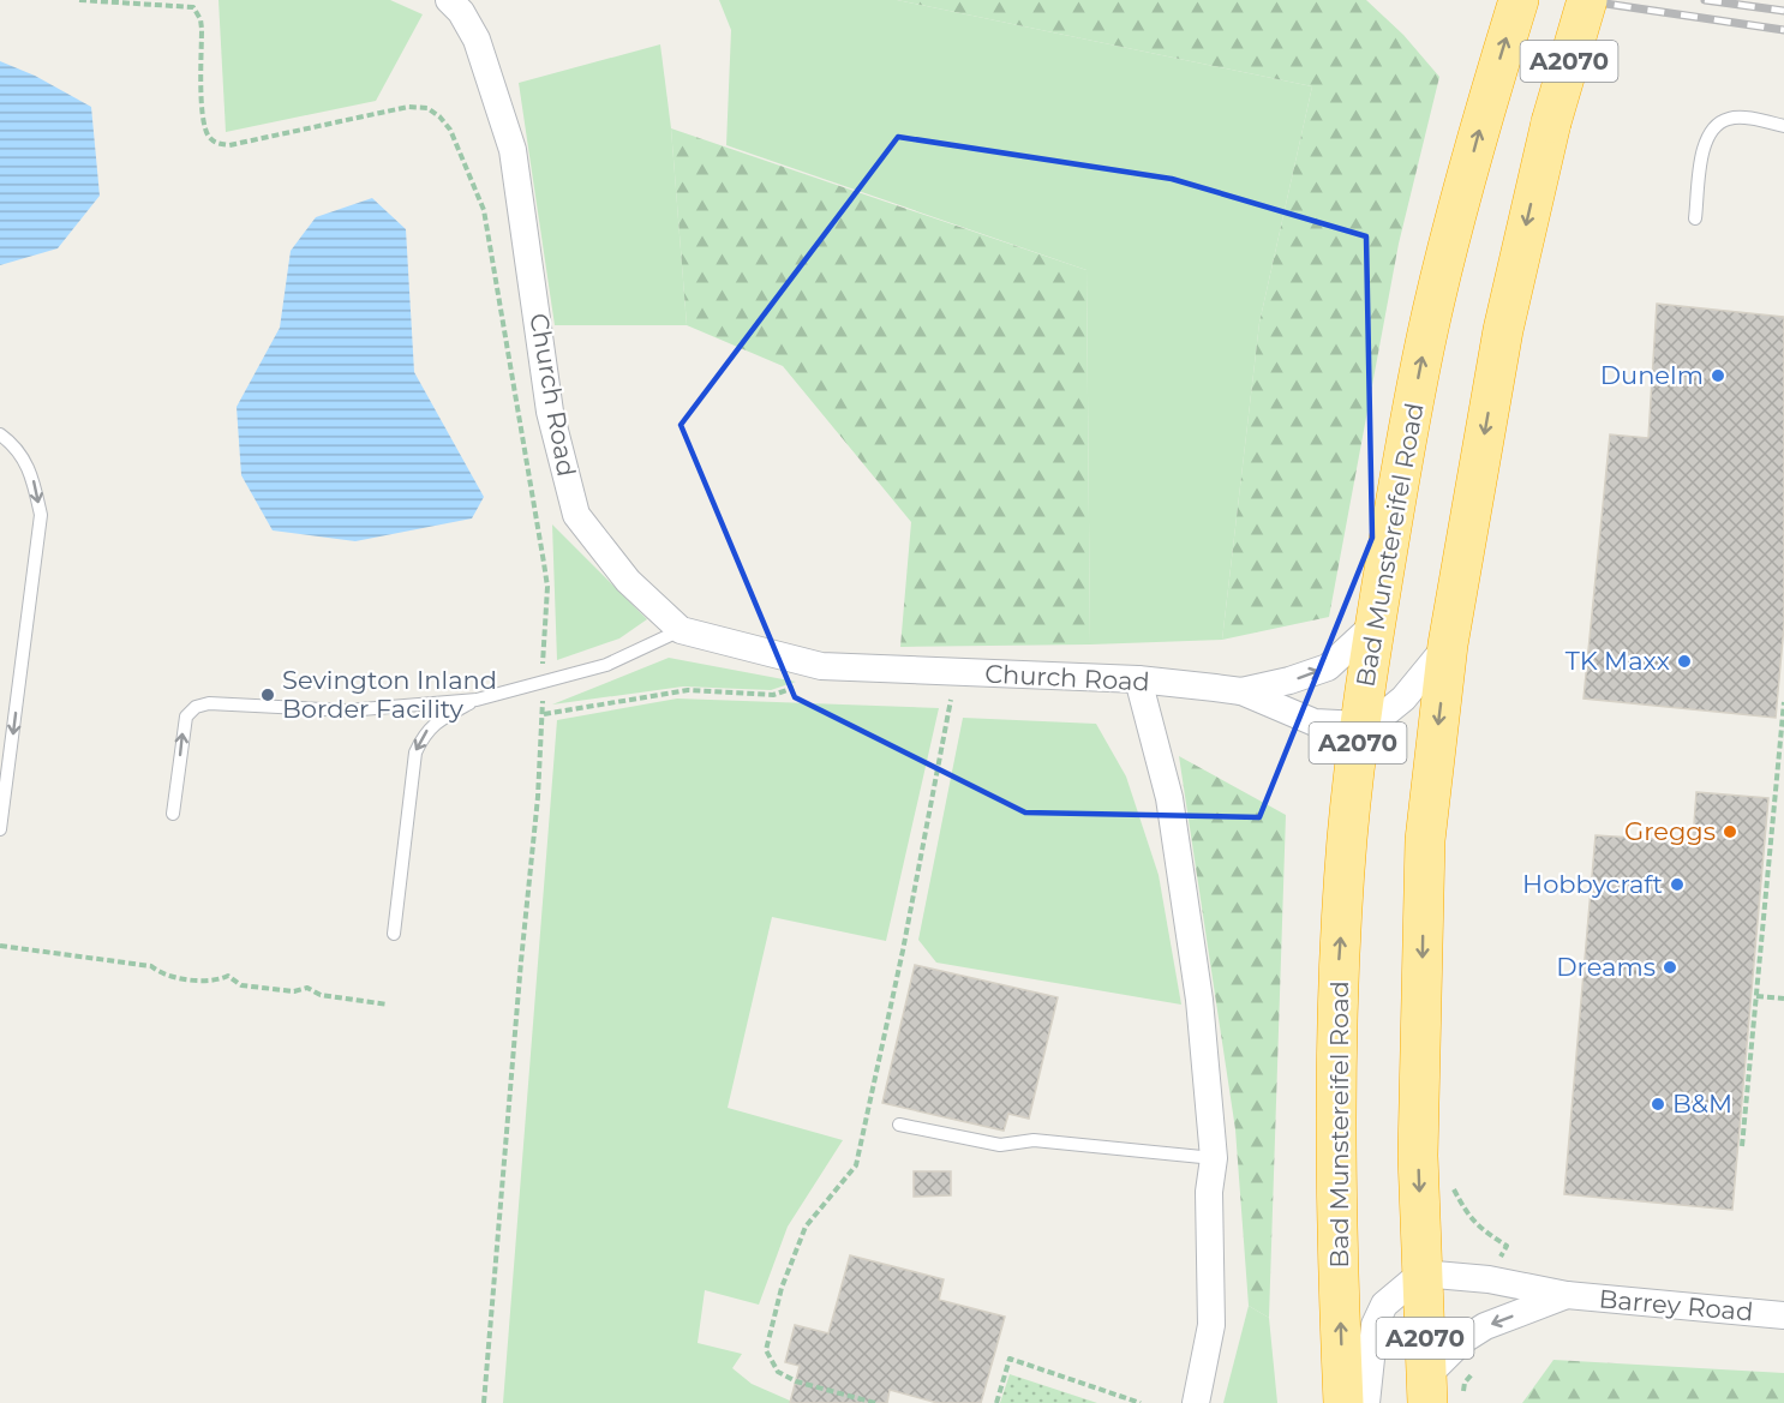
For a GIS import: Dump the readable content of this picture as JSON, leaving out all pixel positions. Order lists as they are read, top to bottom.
{
  "streets": {
    "highway": ["A2070", "Bad Munstereifel Road"],
    "street": ["Church Road", "Barrey Road"]
  },
  "crossings": [
    ["A2070", "Barrey Road"],
    ["Church Road", "Bad Munstereifel Road"]
  ],
  "places": [
    "Dunelm",
    "TK Maxx",
    "Sevington Inland Border Facility",
    "Greggs",
    "Hobbycraft",
    "Dreams",
    "B&M"
  ]
}
